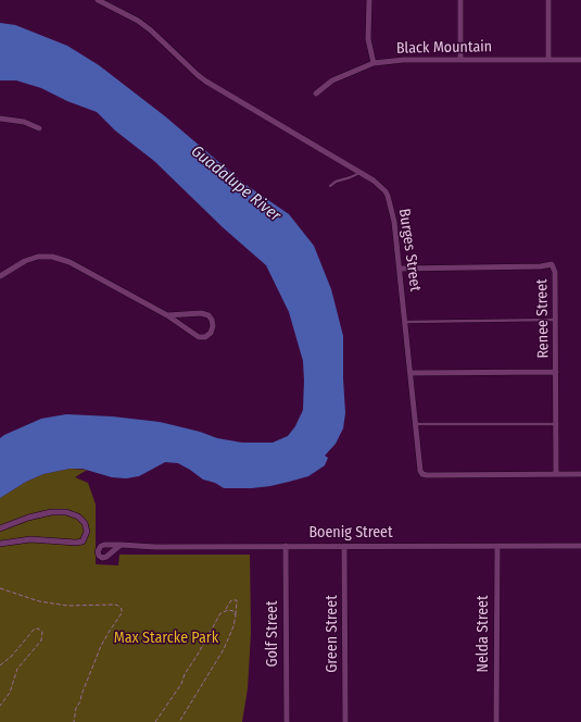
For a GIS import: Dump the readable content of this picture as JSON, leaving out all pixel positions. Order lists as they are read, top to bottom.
{
  "streets": {
    "street": [
      "Black Mountain",
      "Burges Street",
      "Renee Street",
      "Boenig Street",
      "Golf Street",
      "Green Street",
      "Nelda Street"
    ]
  },
  "crossings": [
    ["Burges Street", "Renee Street"],
    ["Boenig Street", "Golf Street"],
    ["Boenig Street", "Green Street"],
    ["Boenig Street", "Nelda Street"]
  ],
  "water": ["Guadalupe River"],
  "parks": ["Max Starcke Park"]
}
